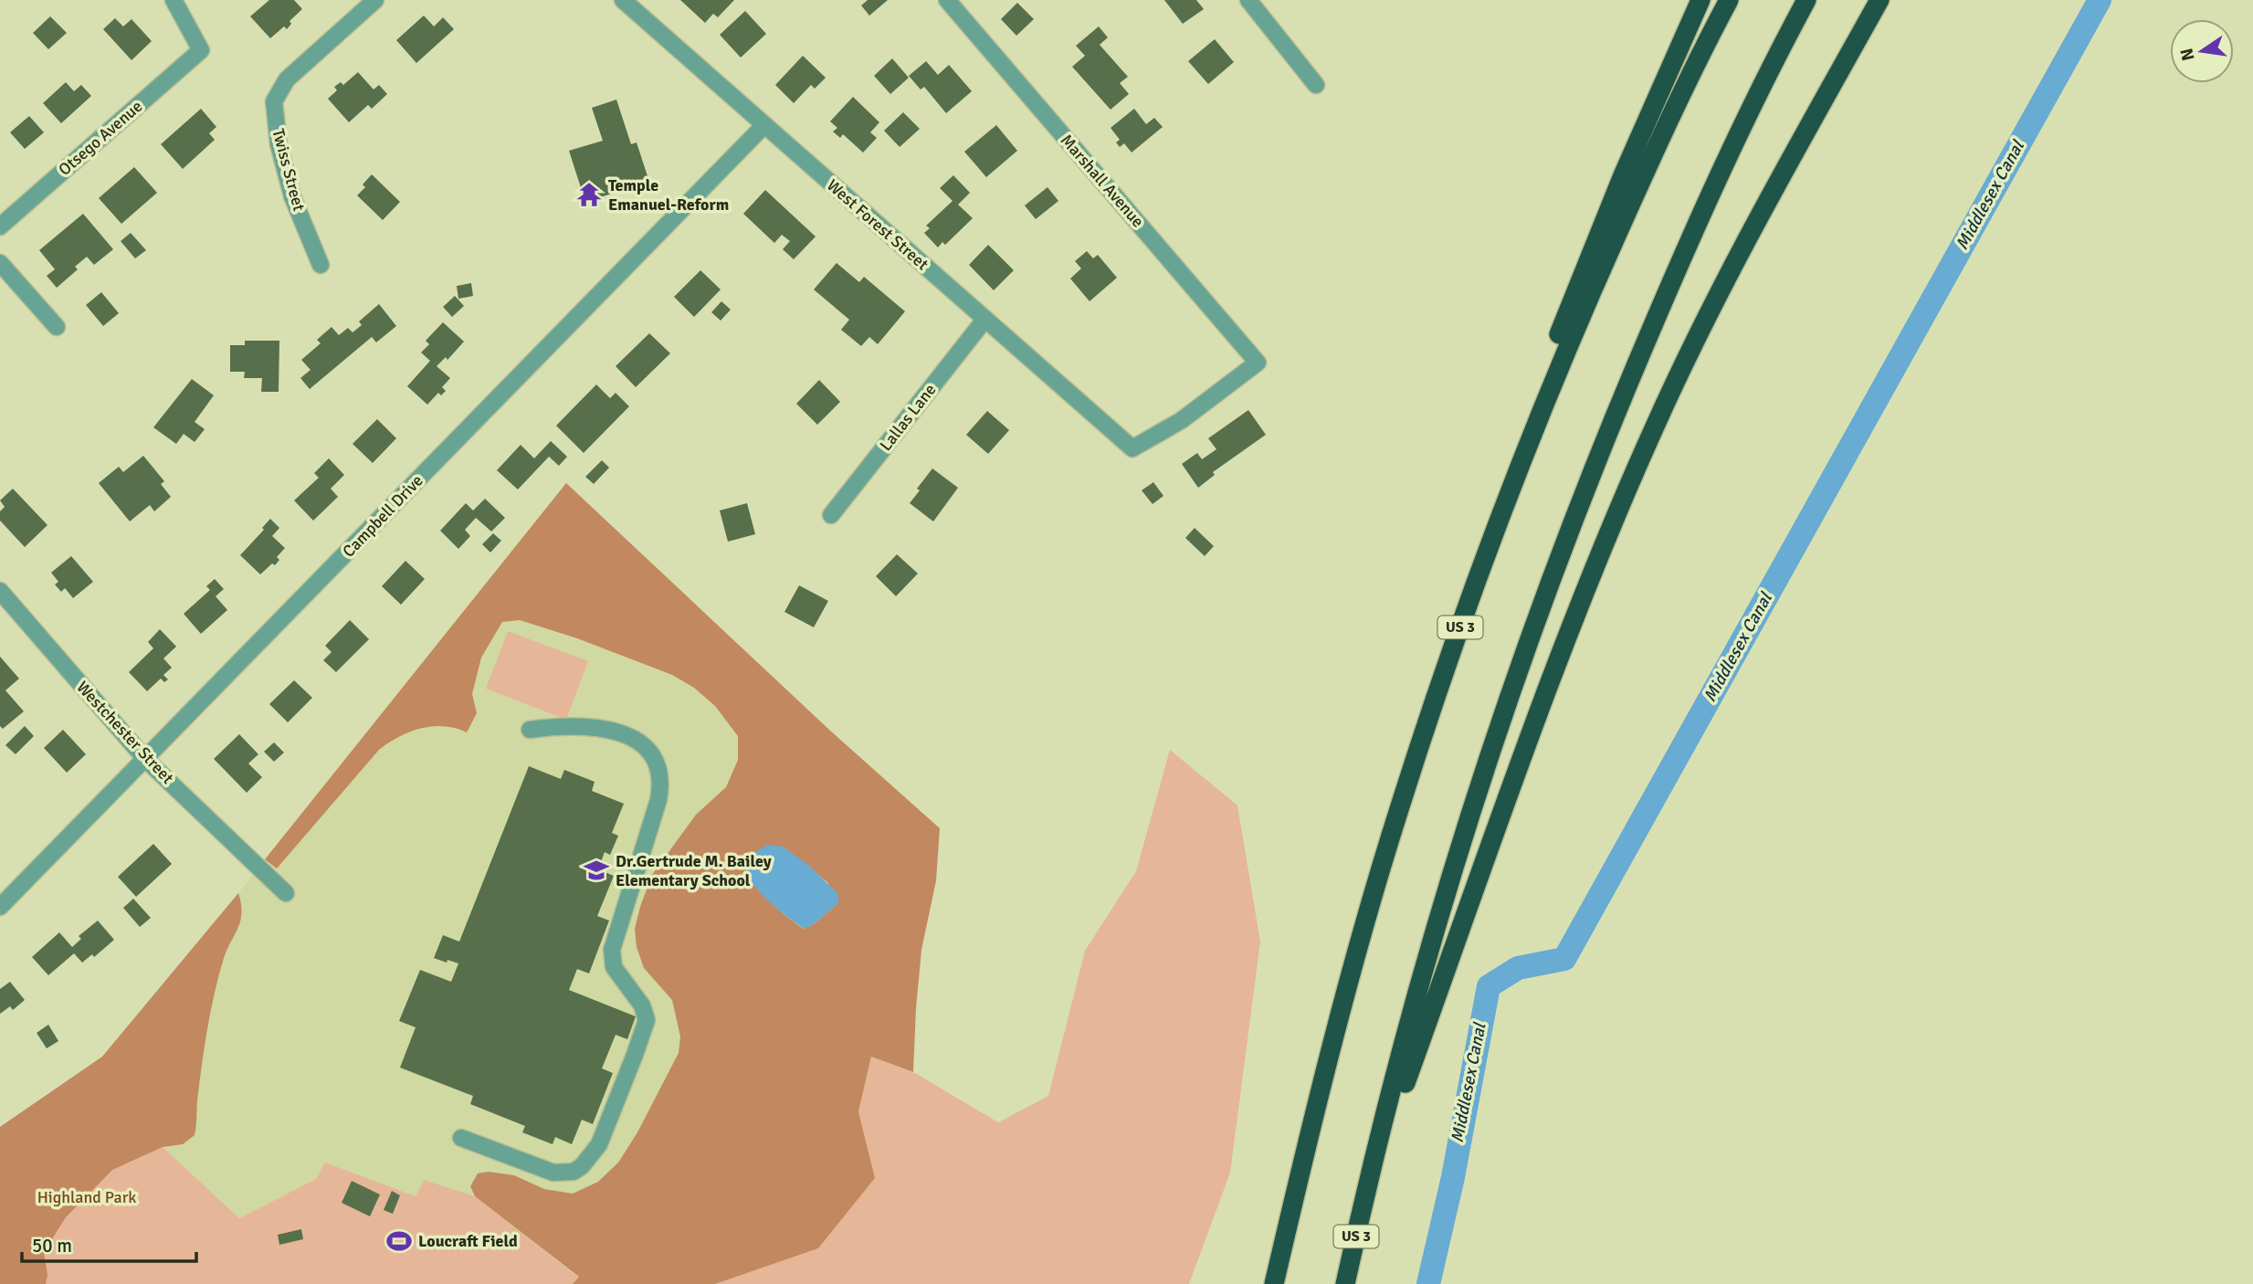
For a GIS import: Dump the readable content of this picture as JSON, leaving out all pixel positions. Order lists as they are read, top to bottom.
{
  "streets": {
    "highway": ["US 3"],
    "street": [
      "Otsego Avenue",
      "Twiss Street",
      "Marshall Avenue",
      "West Forest Street",
      "Lallas Lane",
      "Campbell Drive",
      "Westchester Street"
    ]
  },
  "crossings": [
    ["Marshall Avenue", "West Forest Street"],
    ["West Forest Street", "Lallas Lane"],
    ["West Forest Street", "Campbell Drive"],
    ["Campbell Drive", "Westchester Street"]
  ],
  "water": ["Middlesex Canal"],
  "parks": ["Highland Park"],
  "places": {
    "temple": ["Temple Emanuel-Reform"],
    "school or university": ["Dr.Gertrude M. Bailey Elementary School"],
    "sports": ["Loucraft Field"]
  },
  "scale_bar": "50 m",
  "north": "left"
}
